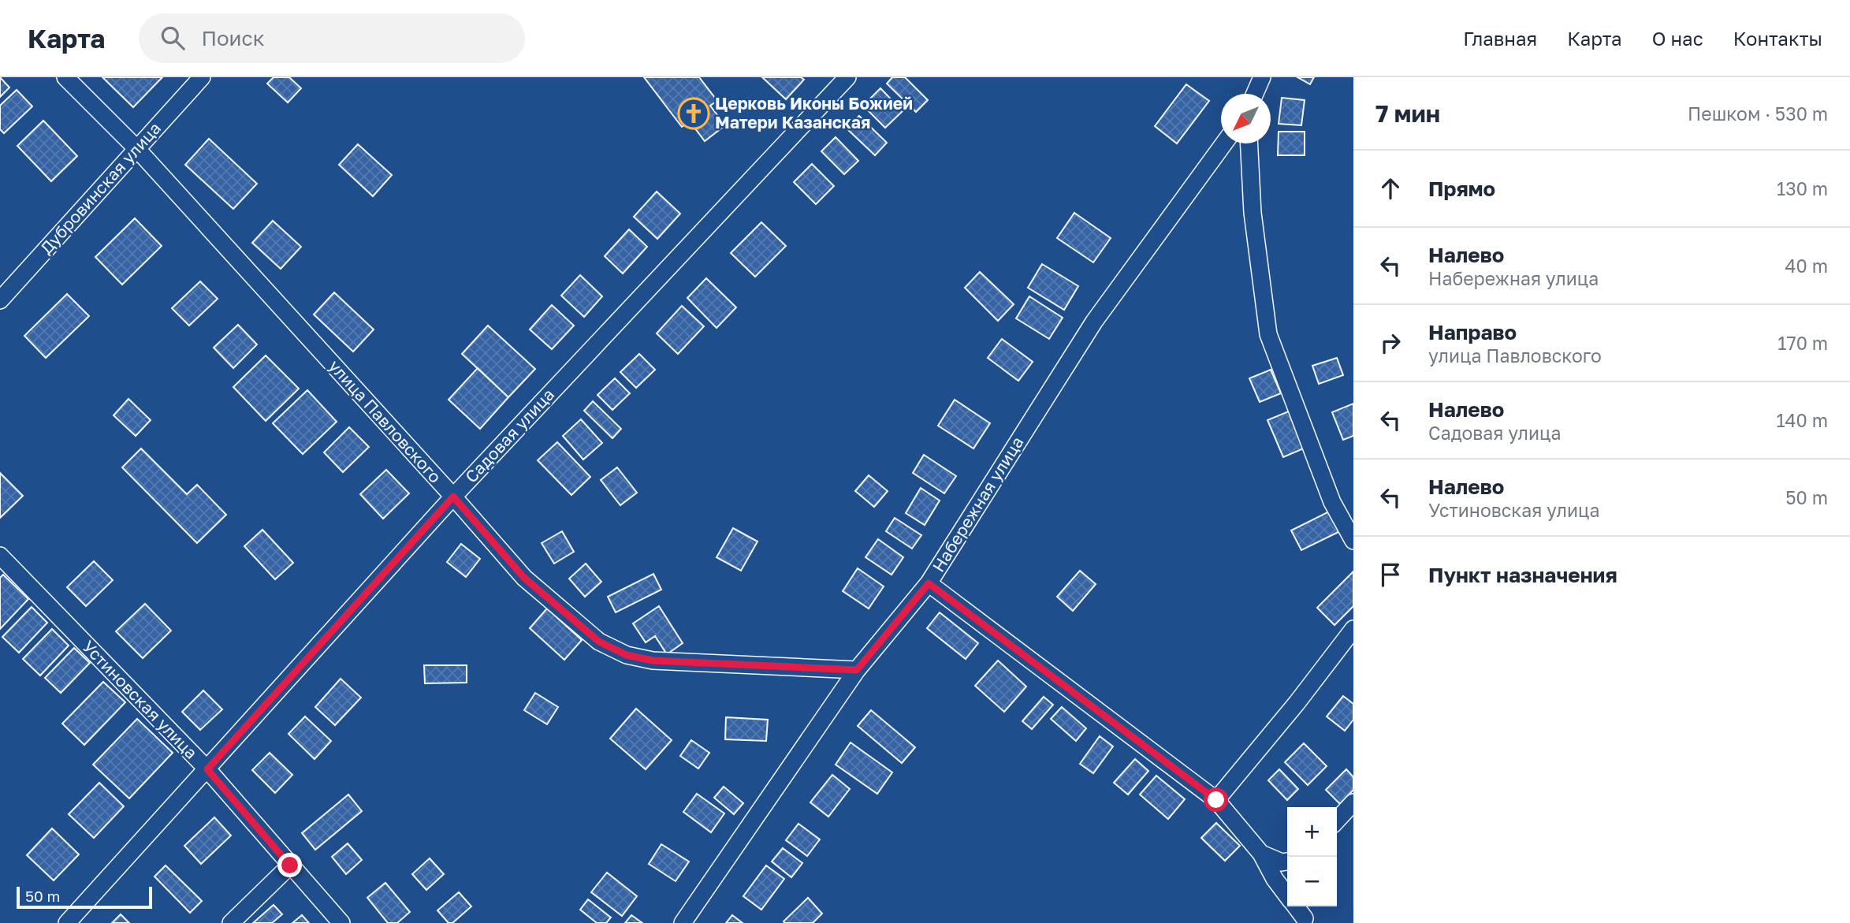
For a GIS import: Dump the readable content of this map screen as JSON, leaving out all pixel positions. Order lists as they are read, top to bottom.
{
  "streets": {
    "street": [
      "Дубровинская улица",
      "улица Павловского",
      "Садовая улица",
      "Набережная улица",
      "Устиновская улица"
    ]
  },
  "crossings": [
    ["Дубровинская улица", "улица Павловского"],
    ["улица Павловского", "Садовая улица"],
    ["улица Павловского", "Набережная улица"],
    ["Садовая улица", "Устиновская улица"]
  ],
  "places": {
    "church": ["Церковь Иконы Божией Матери Казанская"]
  },
  "scale_bar": "50 m",
  "north": "bottom left",
  "page": {
    "header": "Карта",
    "search": "Поиск",
    "nav": [
      "Главная",
      "Карта",
      "О нас",
      "Контакты"
    ],
    "heading": ["7 мин", "Пешком · 530 m"],
    "list": [
      ["Прямо", "130 m"],
      ["Налево", "Набережная улица", "40 m"],
      ["Направо", "улица Павловского", "170 m"],
      ["Налево", "Садовая улица", "140 m"],
      ["Налево", "Устиновская улица", "50 m"],
      "Пункт назначения"
    ],
    "map_buttons": ["+", "−"],
    "scale": "50 m"
  }
}
